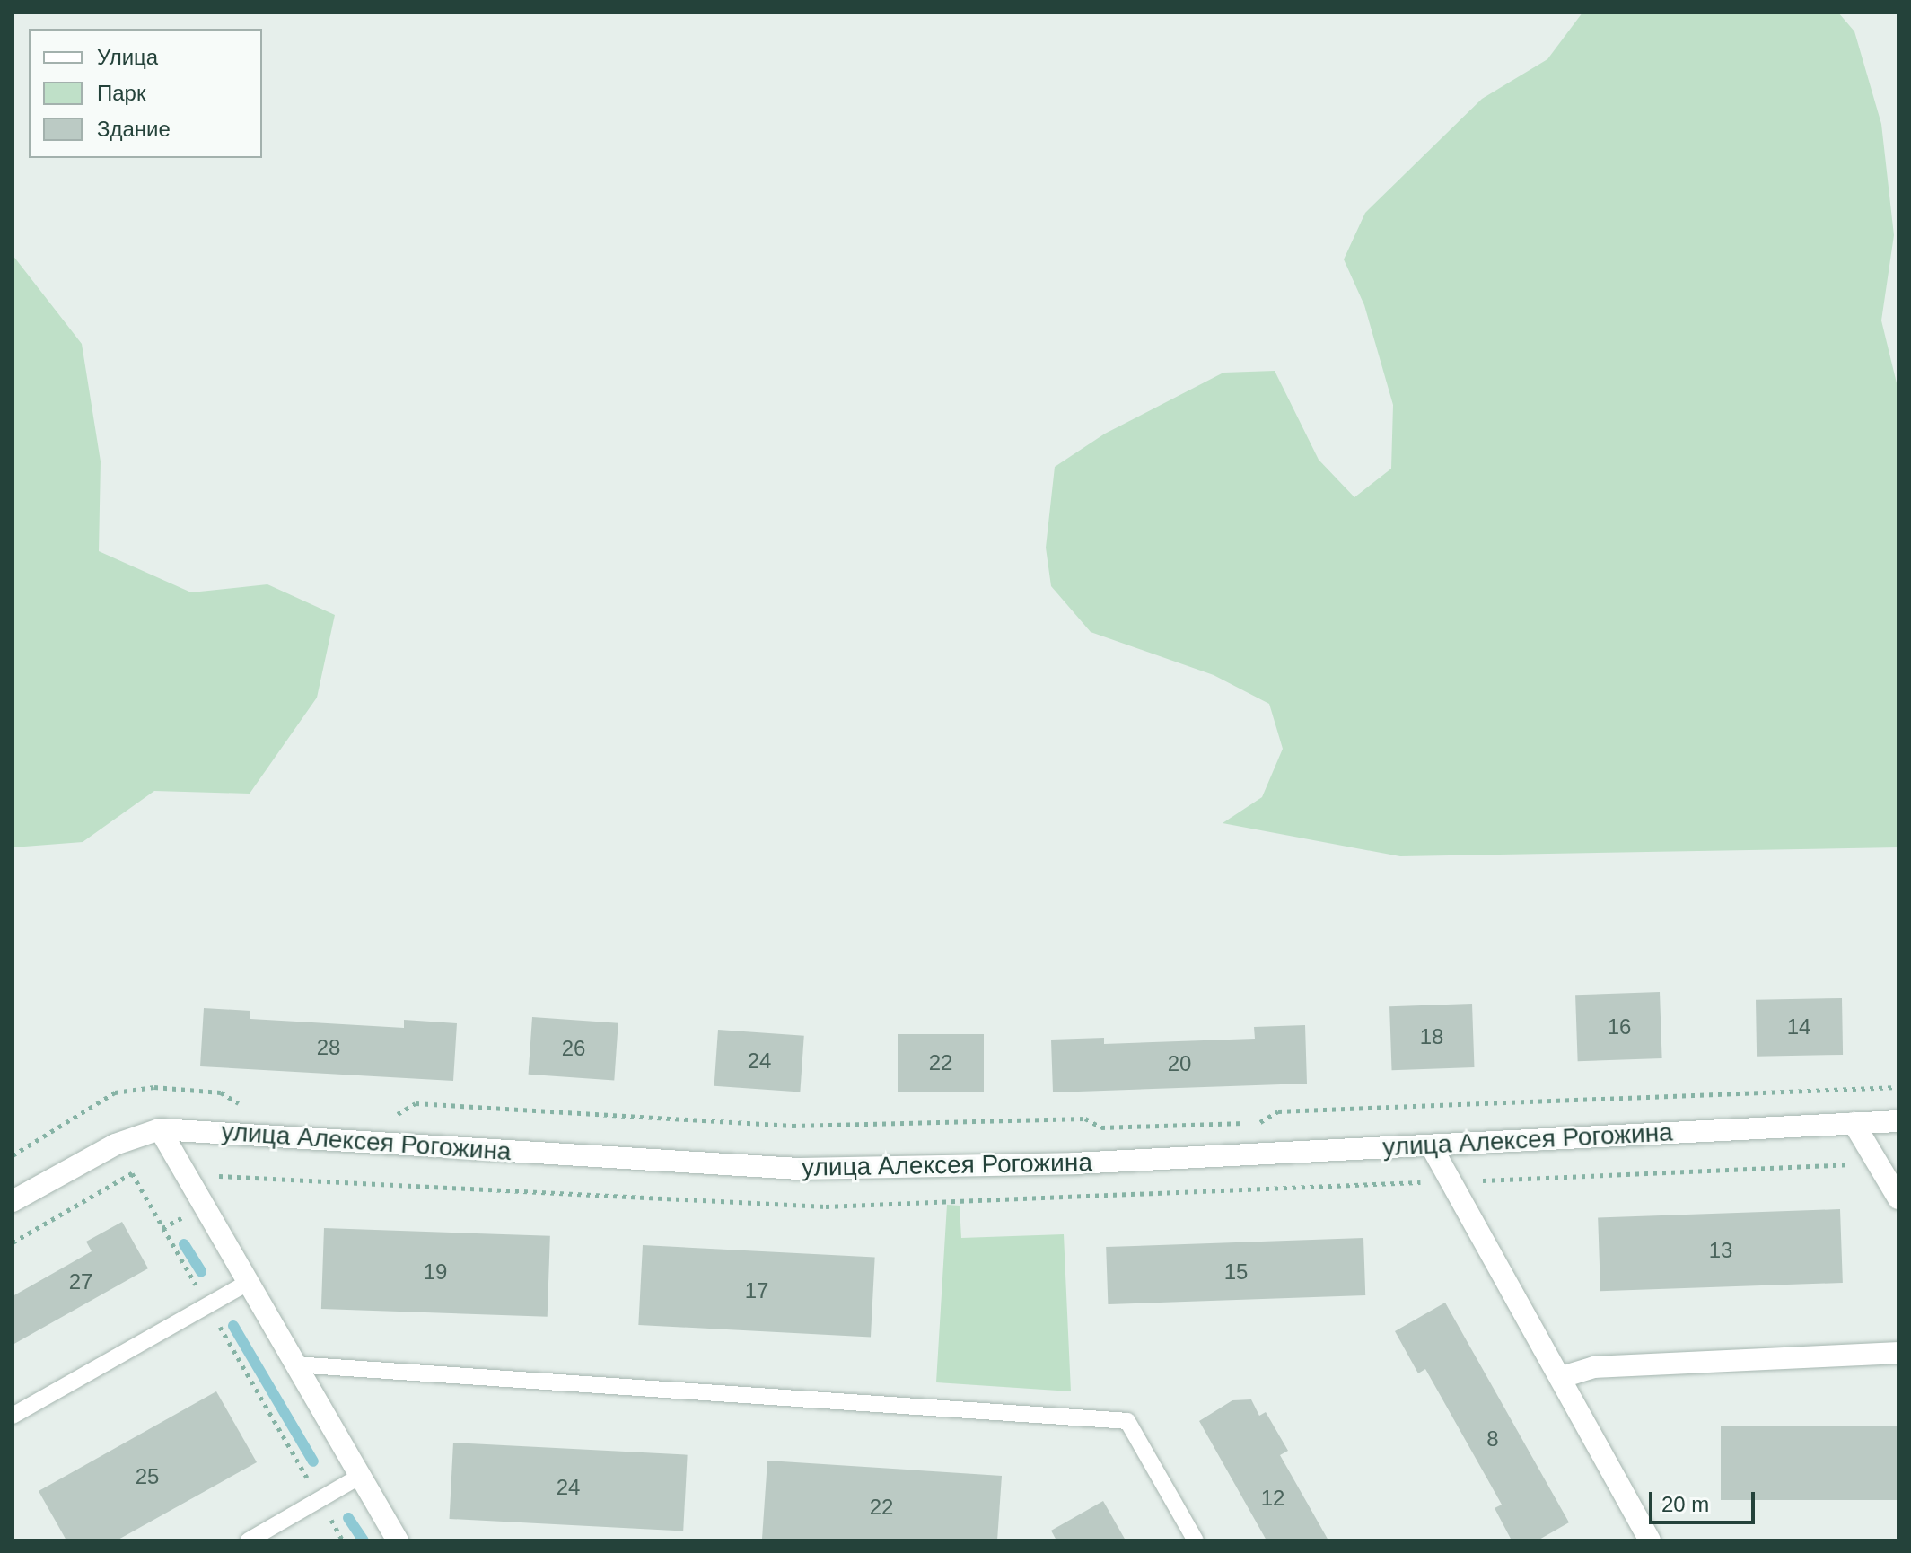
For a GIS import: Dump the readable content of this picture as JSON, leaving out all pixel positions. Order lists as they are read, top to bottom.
{
  "streets": {
    "street": ["улица Алексея Рогожина"]
  },
  "house_numbers": [
    "16",
    "14",
    "18",
    "28",
    "26",
    "24",
    "22",
    "20",
    "13",
    "19",
    "15",
    "27",
    "17",
    "8",
    "25",
    "24",
    "12",
    "22"
  ],
  "legend": ["Улица", "Парк", "Здание"],
  "scale_bar": "20 m"
}
